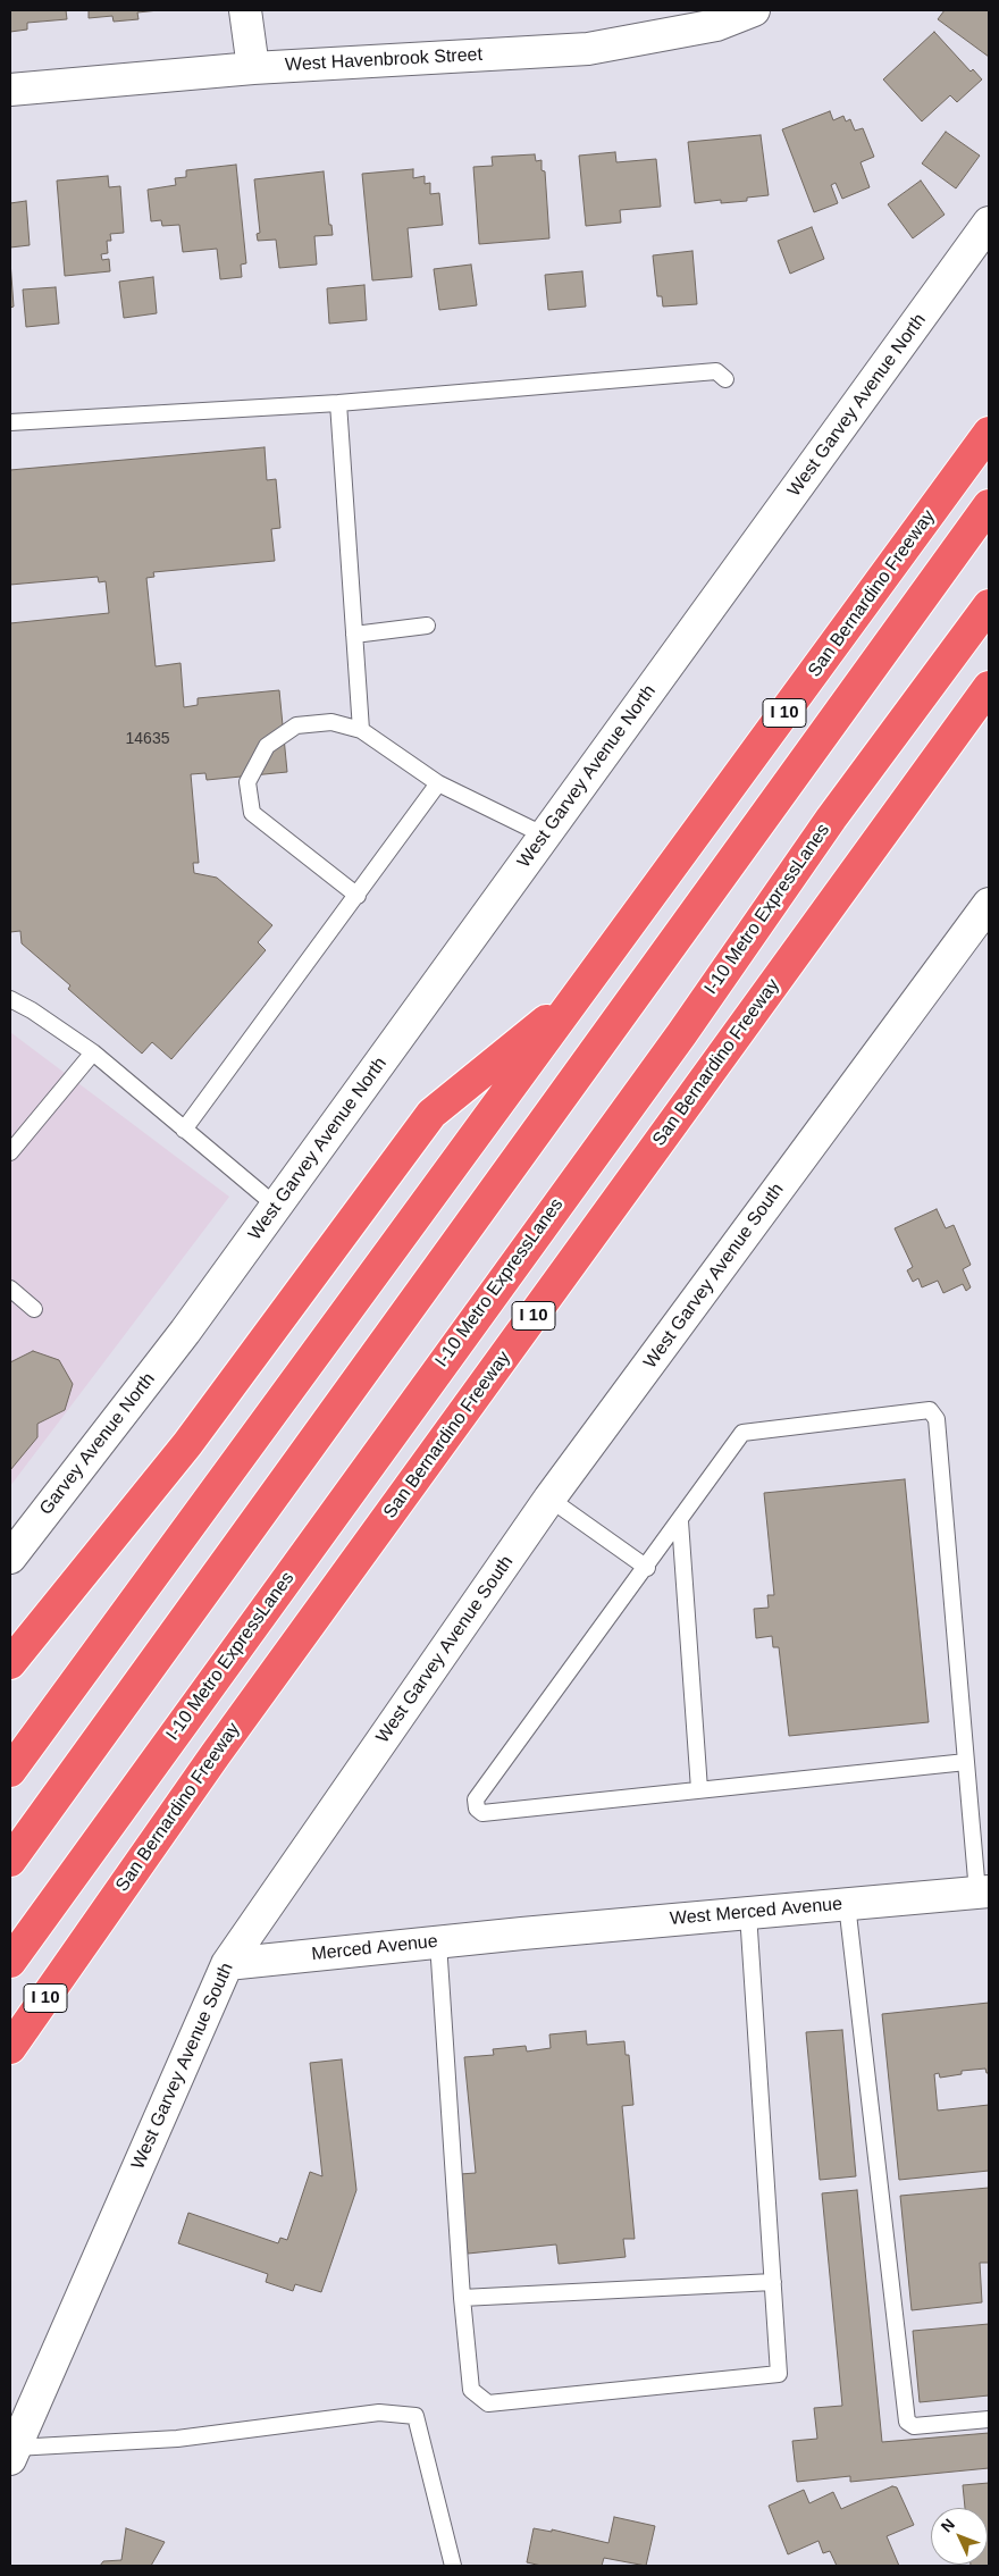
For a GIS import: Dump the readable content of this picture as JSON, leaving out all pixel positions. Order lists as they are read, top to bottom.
{
  "streets": {
    "highway": ["San Bernardino Freeway", "I 10", "I-10 Metro ExpressLanes"],
    "street": [
      "West Havenbrook Street",
      "West Garvey Avenue North",
      "West Garvey Avenue South",
      "Garvey Avenue North",
      "West Merced Avenue",
      "Merced Avenue"
    ]
  },
  "crossings": [
    ["West Garvey Avenue North", "Garvey Avenue North"],
    ["West Garvey Avenue South", "Merced Avenue"],
    ["West Merced Avenue", "Merced Avenue"]
  ],
  "house_numbers": ["14635"],
  "north": "top left"
}
